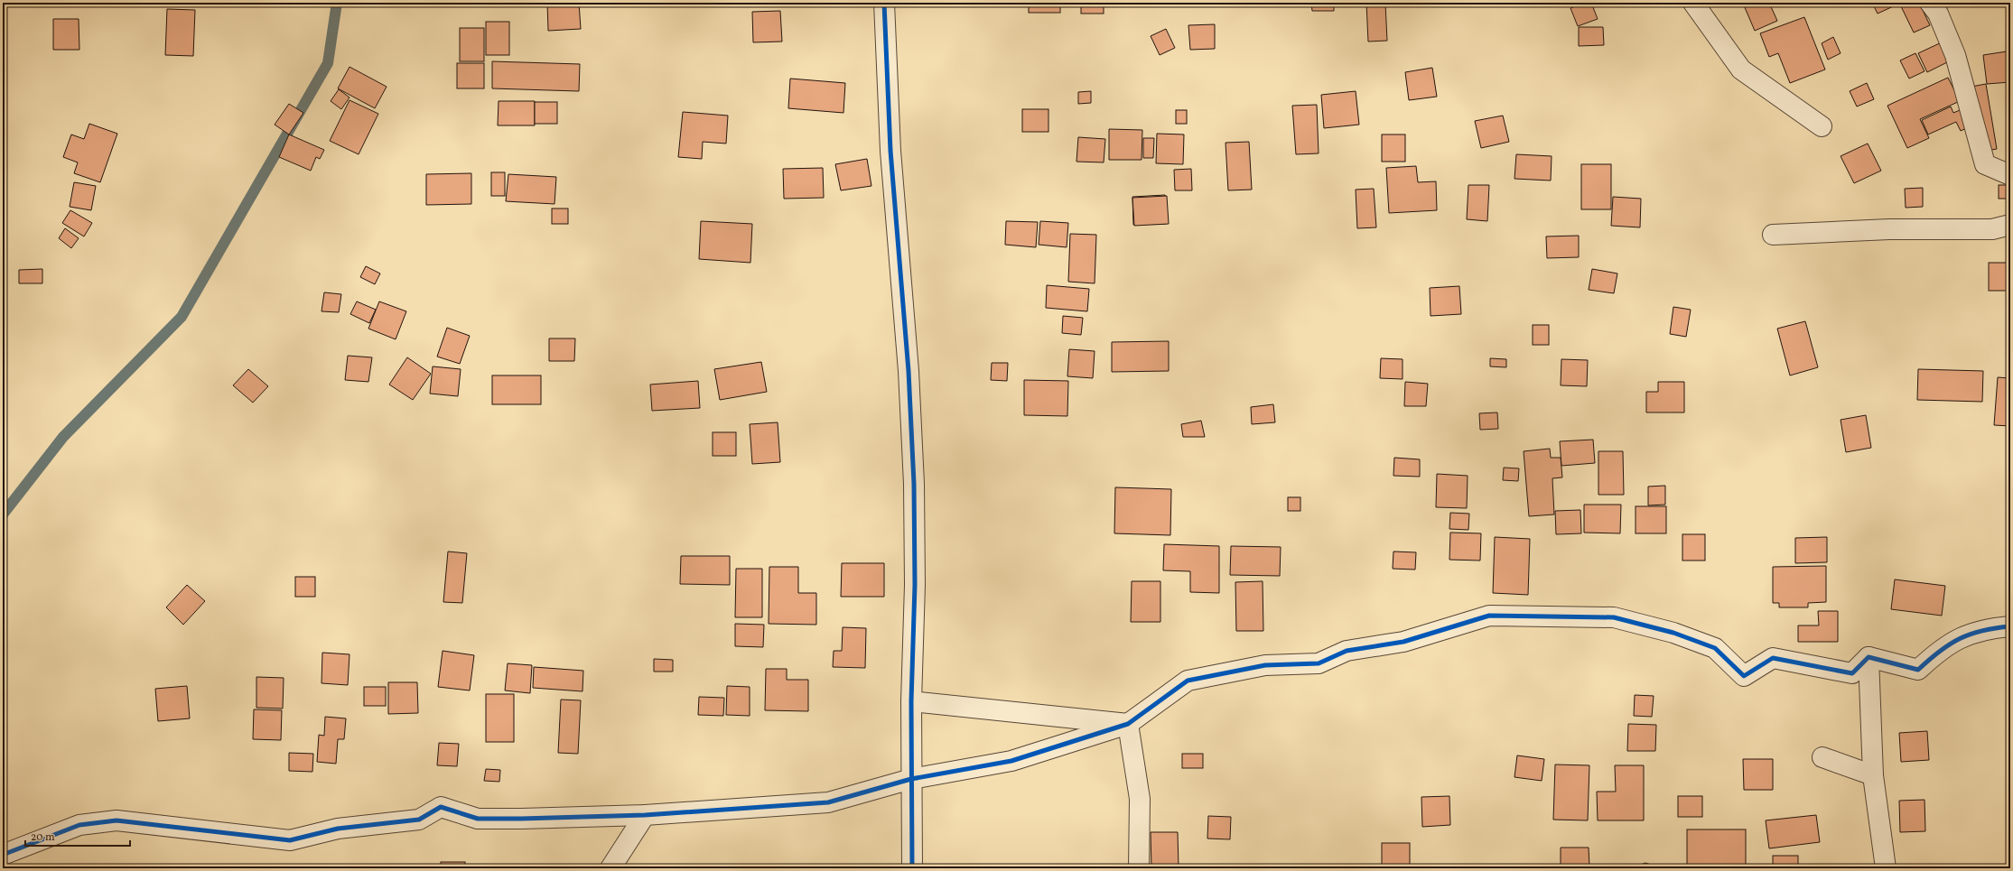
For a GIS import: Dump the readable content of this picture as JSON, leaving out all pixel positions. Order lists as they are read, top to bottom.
{
  "scale_bar": "20 m"
}
